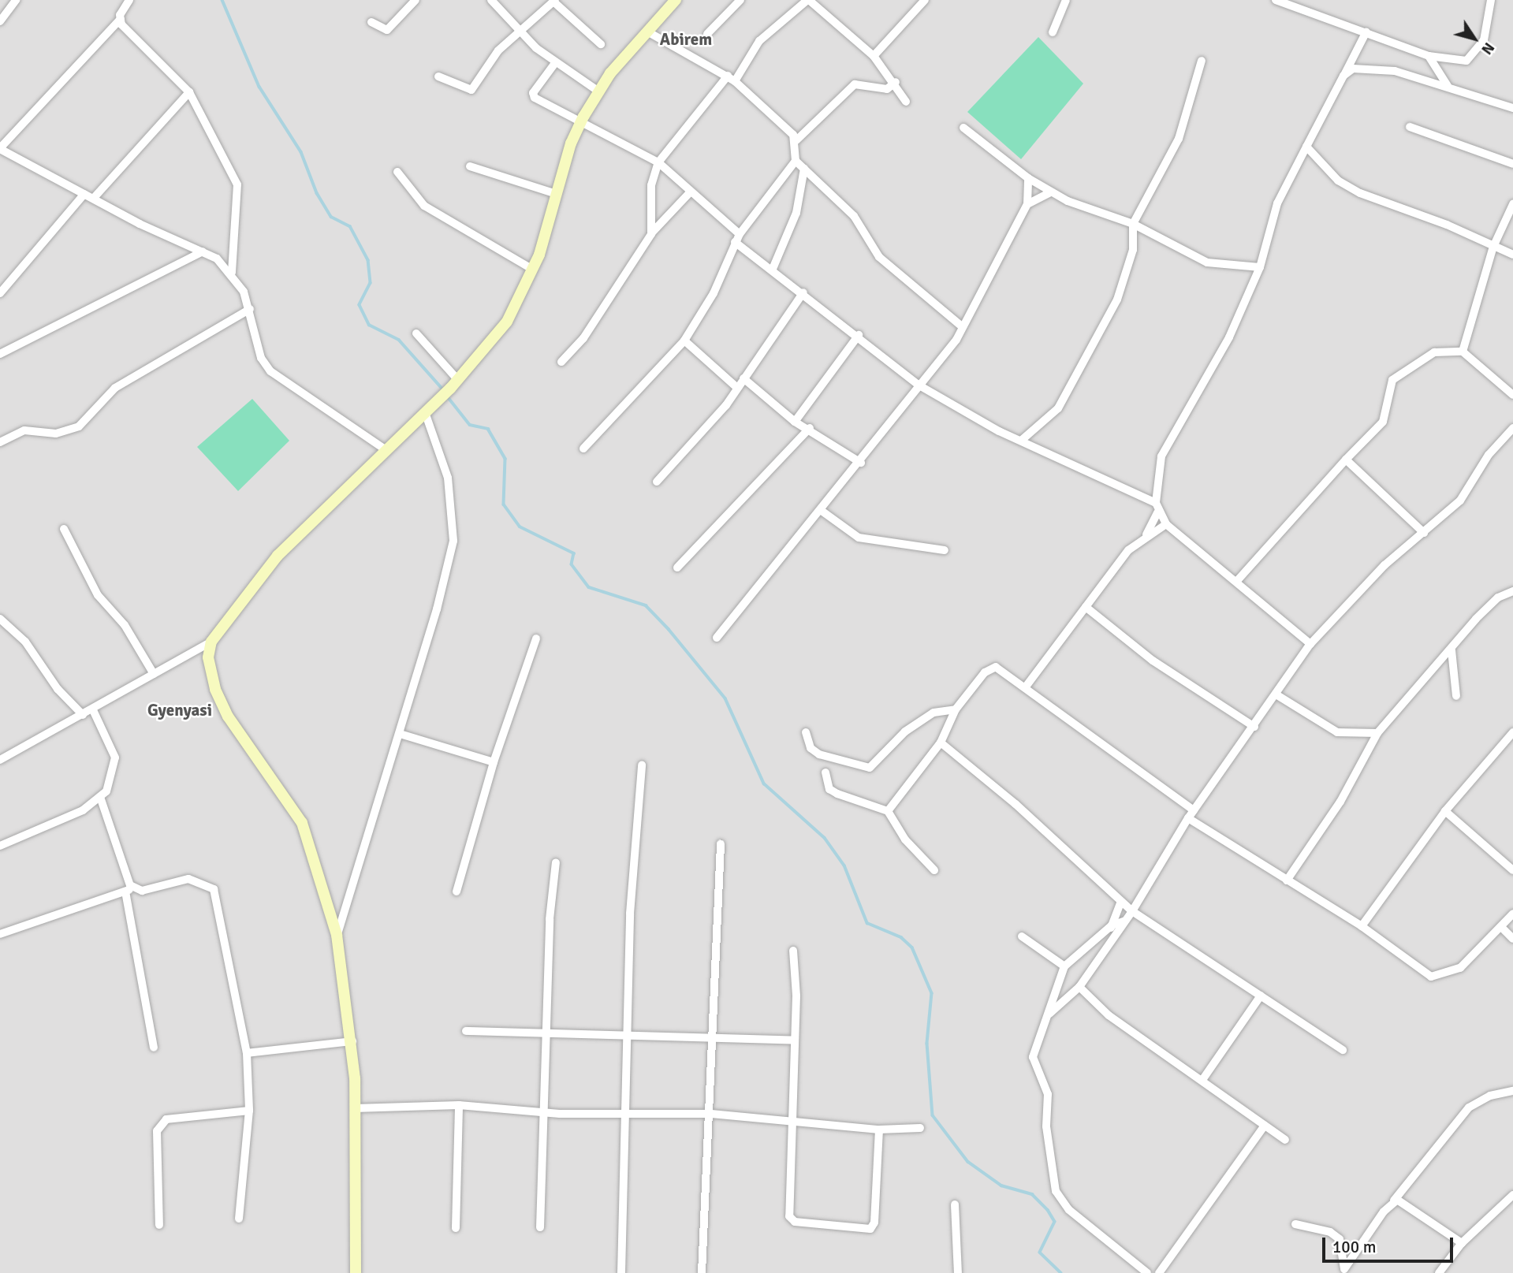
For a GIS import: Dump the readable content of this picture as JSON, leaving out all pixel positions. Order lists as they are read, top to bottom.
{
  "districts": ["Abirem", "Gyenyasi"],
  "scale_bar": "100 m",
  "north": "bottom right"
}
